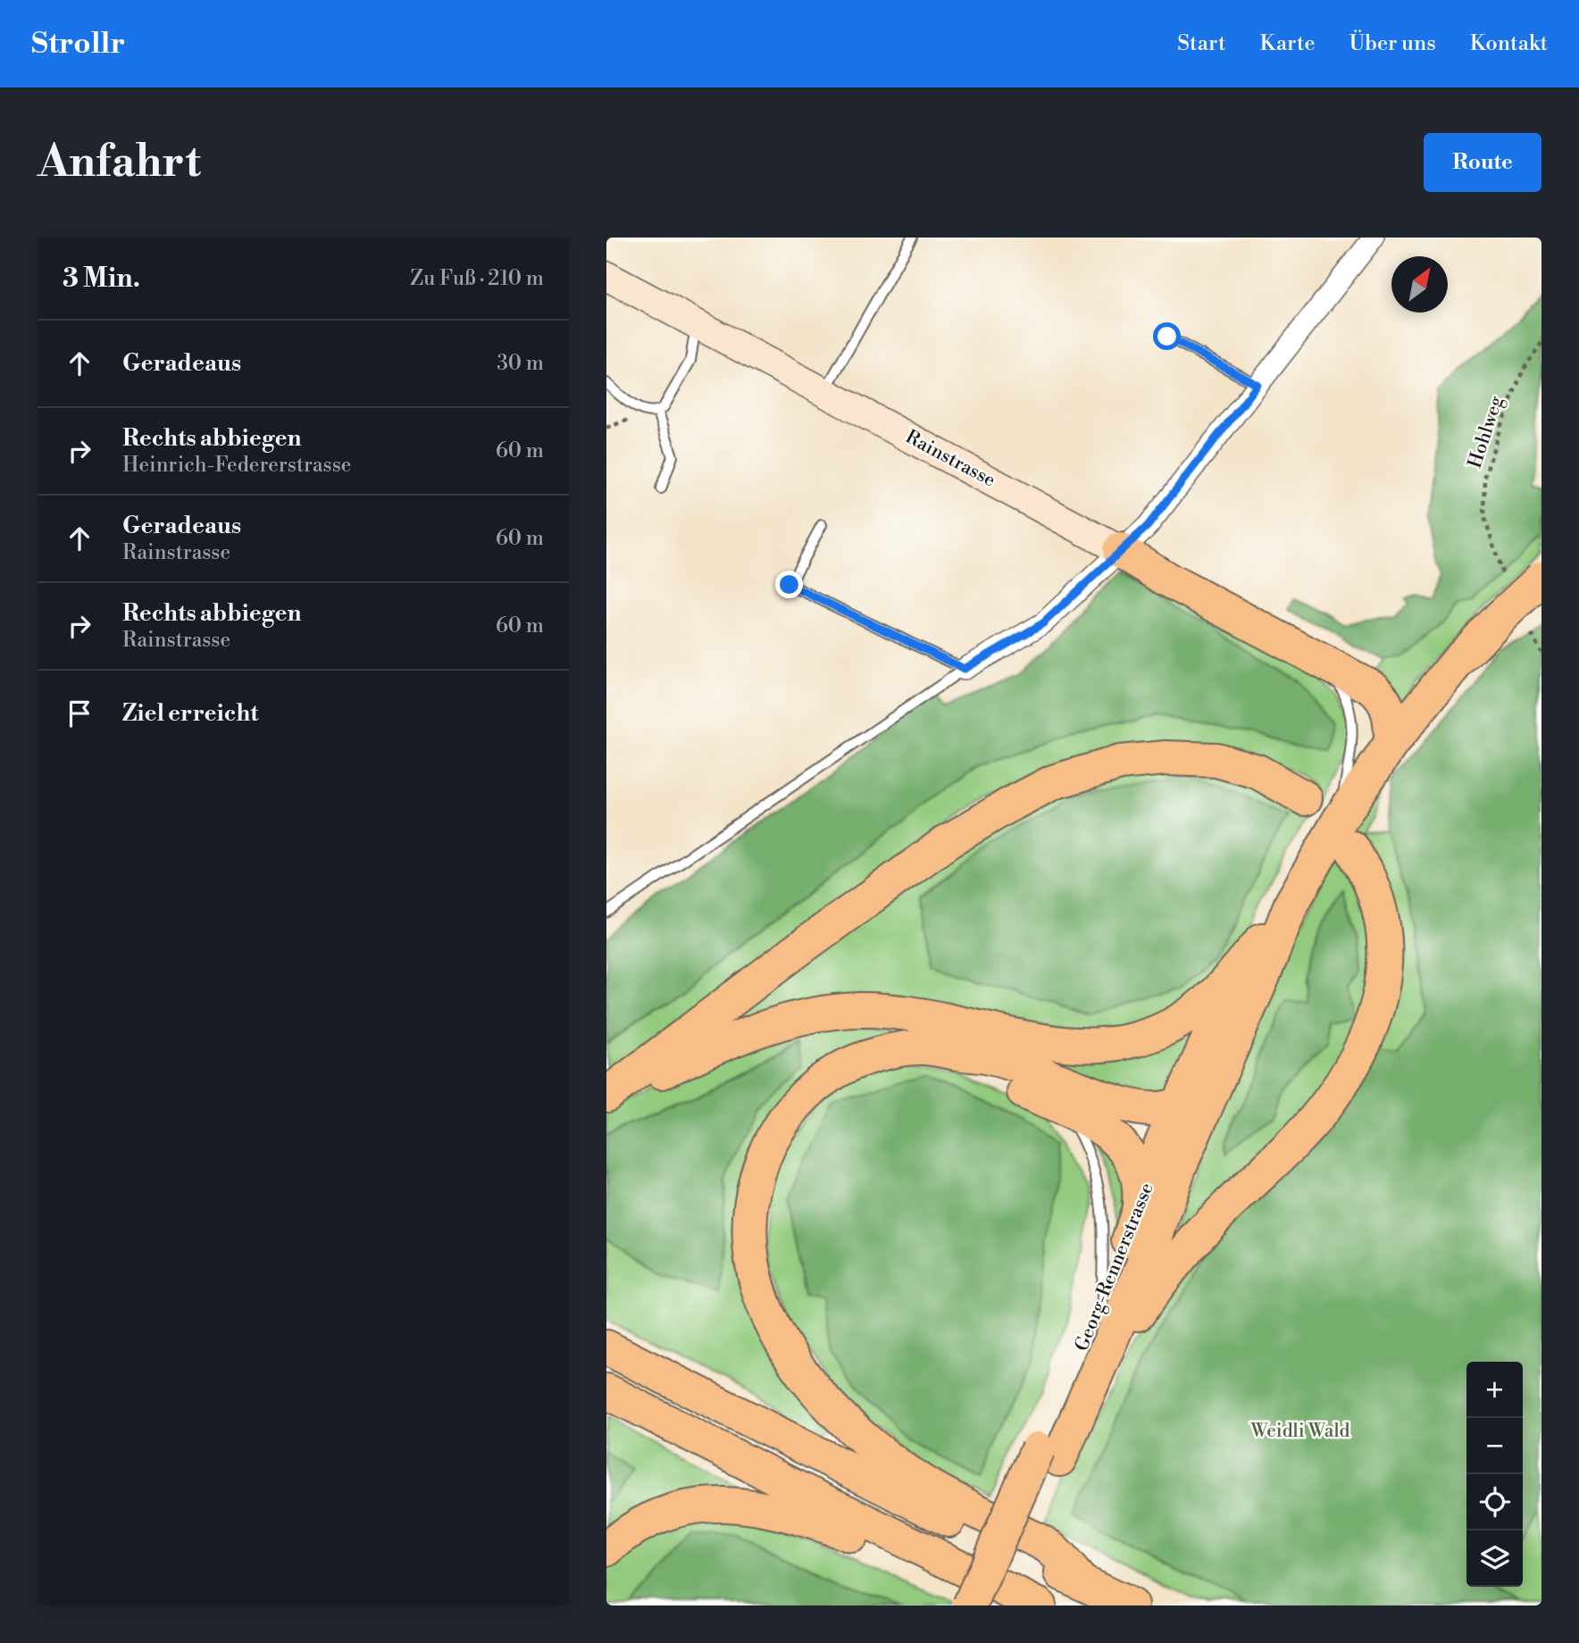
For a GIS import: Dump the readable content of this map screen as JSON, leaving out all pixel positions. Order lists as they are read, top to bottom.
{
  "streets": {
    "highway": ["Georg-Rennerstrasse"],
    "street": ["Rainstrasse"],
    "path": ["Hohlweg"]
  },
  "parks": ["Weidli Wald"],
  "north": "top right",
  "page": {
    "header": "Strollr",
    "nav": [
      "Start",
      "Karte",
      "Über uns",
      "Kontakt"
    ],
    "buttons": "Route",
    "title": "Anfahrt",
    "heading": ["3 Min.", "Zu Fuß · 210 m"],
    "list": [
      ["Geradeaus", "30 m"],
      ["Rechts abbiegen", "Heinrich-Federerstrasse", "60 m"],
      ["Geradeaus", "Rainstrasse", "60 m"],
      ["Rechts abbiegen", "Rainstrasse", "60 m"],
      "Ziel erreicht"
    ],
    "map_buttons": ["+", "−"]
  }
}
